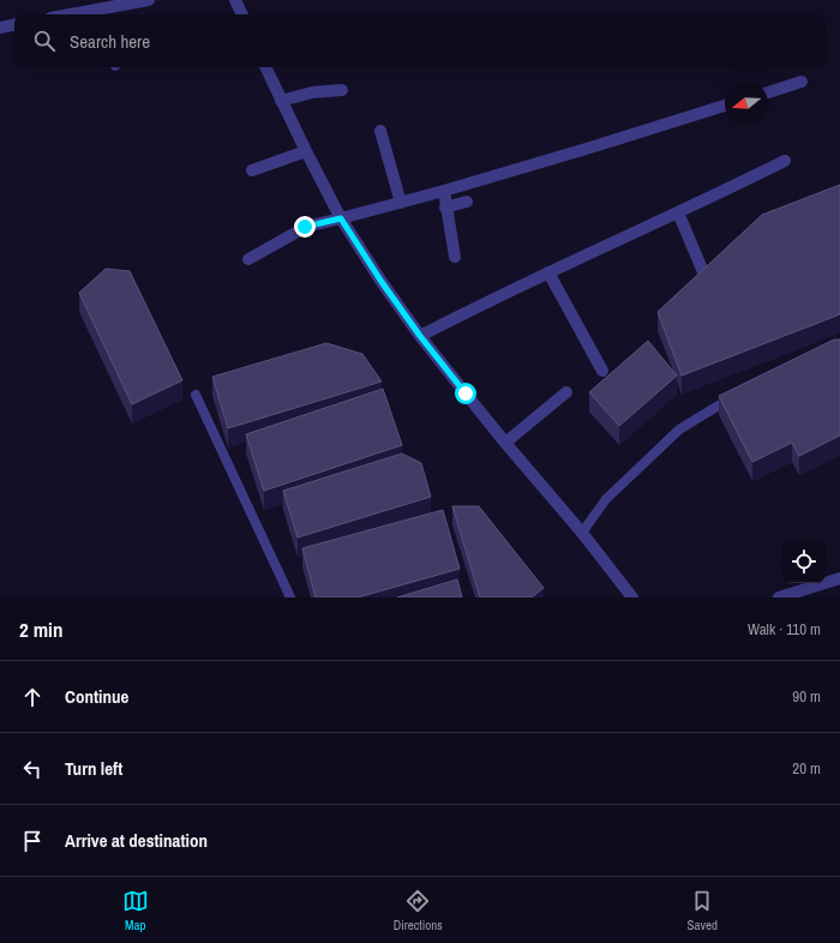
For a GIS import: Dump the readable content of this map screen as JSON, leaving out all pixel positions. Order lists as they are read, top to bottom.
{
  "north": "left",
  "page": {
    "search": "Search here",
    "heading": ["2 min", "Walk · 110 m"],
    "list": [
      ["Continue", "90 m"],
      ["Turn left", "20 m"],
      "Arrive at destination"
    ],
    "nav": ["Map", "Directions", "Saved"]
  }
}
